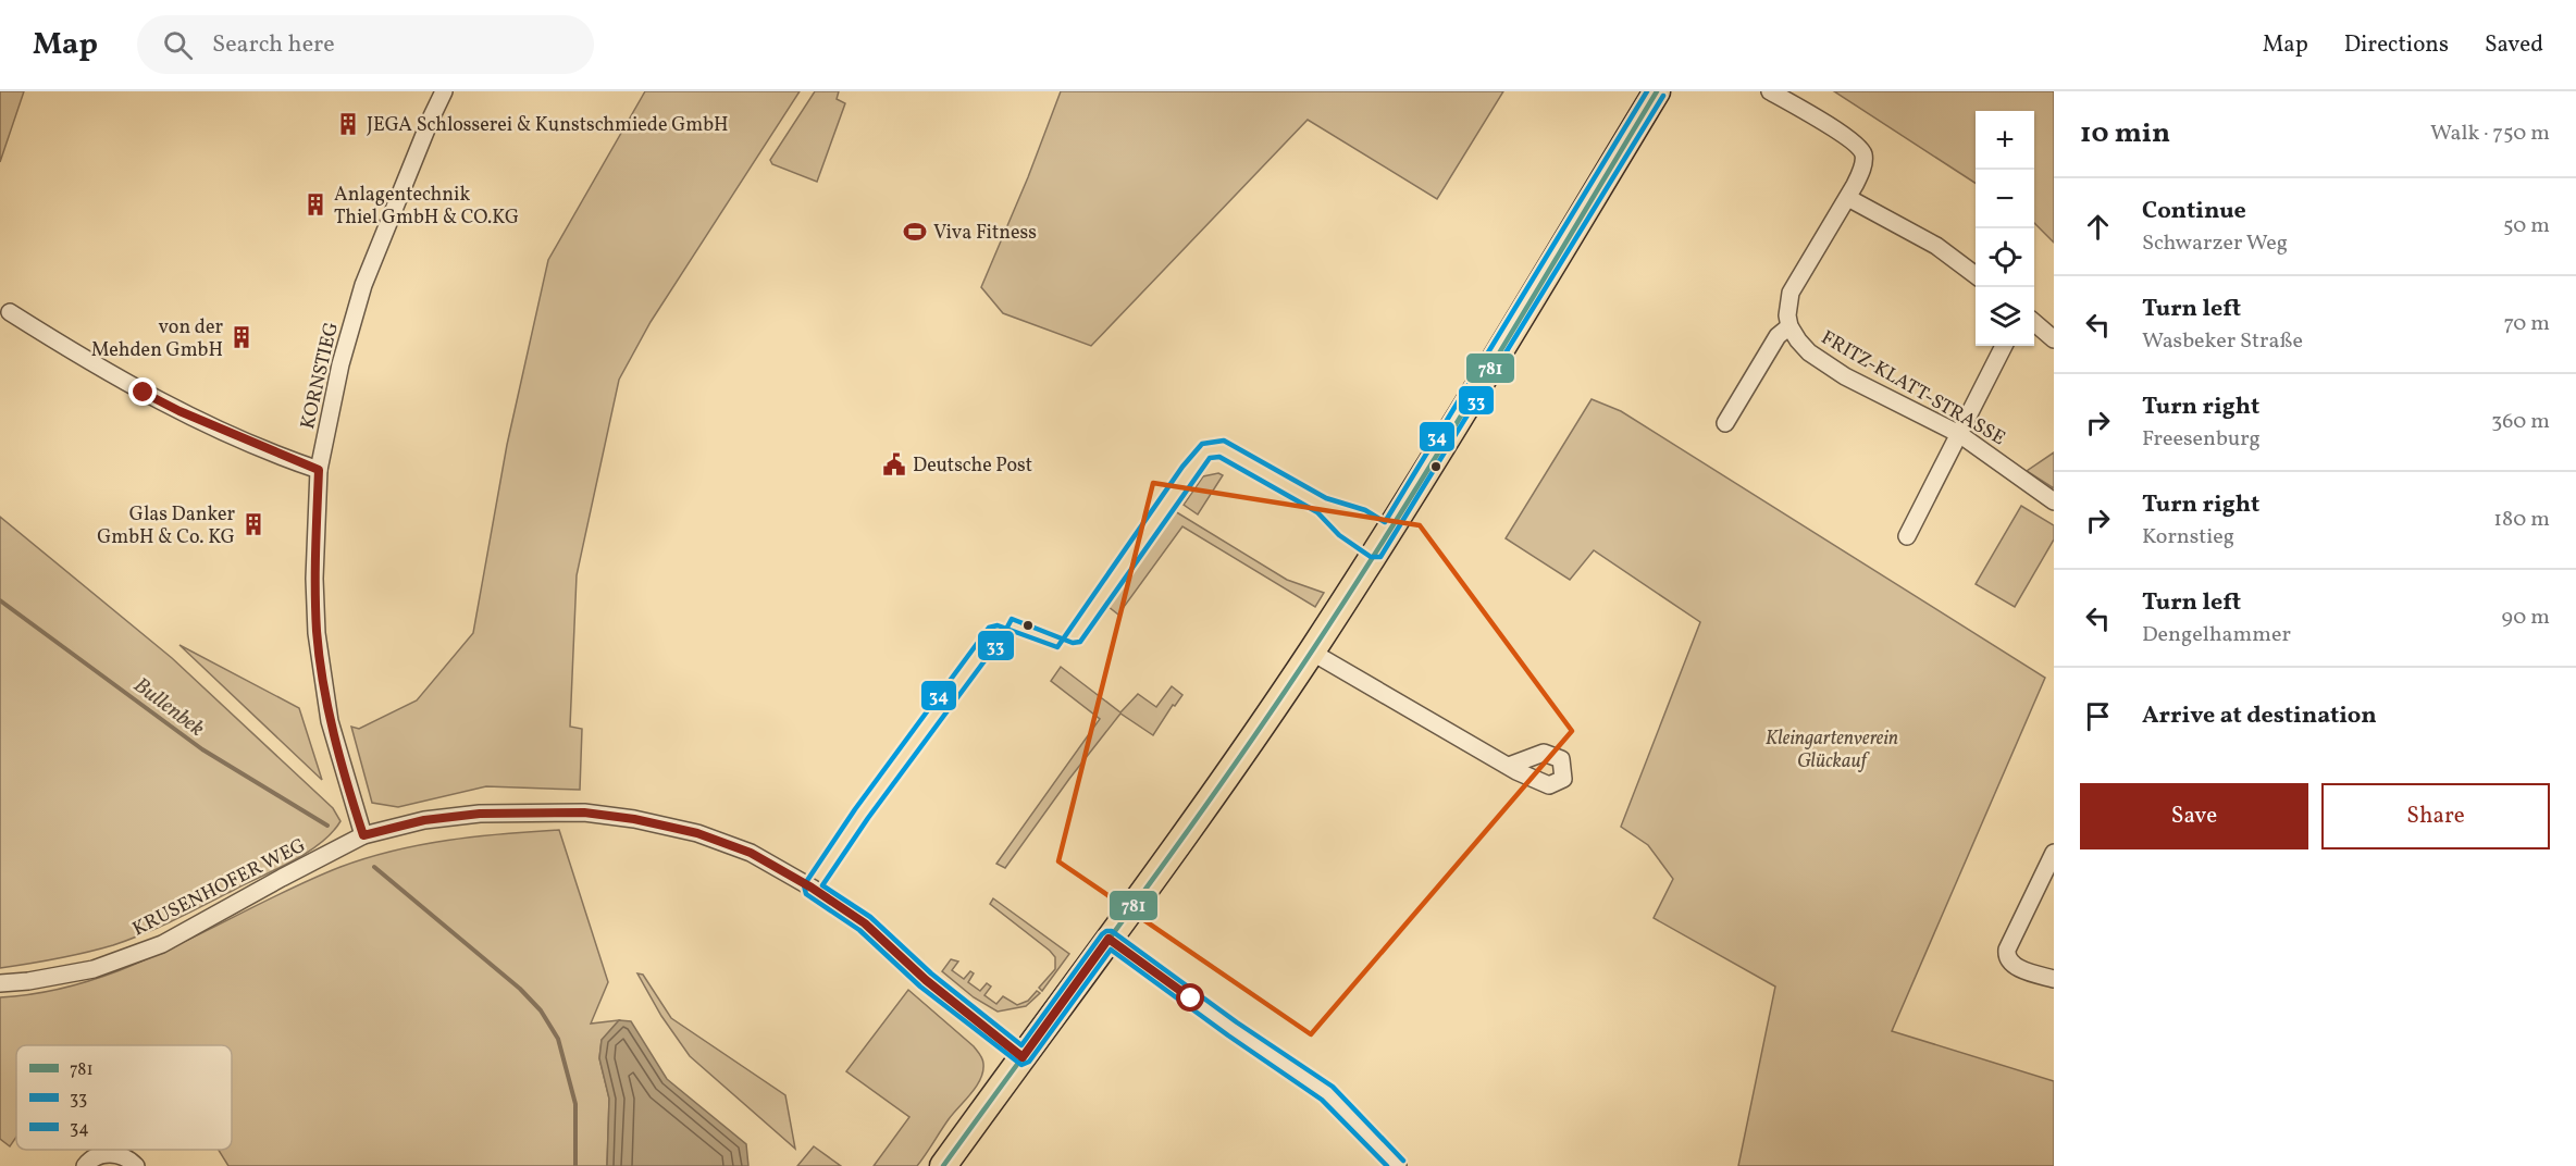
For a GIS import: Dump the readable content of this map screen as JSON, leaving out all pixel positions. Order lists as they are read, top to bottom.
{
  "streets": {
    "street": ["KORNSTIEG", "FRITZ-KLATT-STRASSE", "KRUSENHOFER WEG"]
  },
  "crossings": [
    ["KORNSTIEG", "KRUSENHOFER WEG"]
  ],
  "water": ["Bullenbek"],
  "parks": ["Kleingartenverein Glückauf"],
  "places": {
    "building": [
      "JEGA Schlosserei & Kunstschmiede GmbH",
      "Anlagentechnik Thiel GmbH & CO.KG",
      "von der Mehden GmbH",
      "Glas Danker GmbH & Co. KG"
    ],
    "sports": ["Viva Fitness"],
    "public building": ["Deutsche Post"]
  },
  "lines": ["transit line 781", "transit line 34", "transit line 33"],
  "legend": ["781", "33", "34"],
  "page": {
    "header": "Map",
    "search": "Search here",
    "nav": ["Map", "Directions", "Saved"],
    "heading": ["10 min", "Walk · 750 m"],
    "map_buttons": ["+", "−"],
    "list": [
      ["Continue", "Schwarzer Weg", "50 m"],
      ["Turn left", "Wasbeker Straße", "70 m"],
      ["Turn right", "Freesenburg", "360 m"],
      ["Turn right", "Kornstieg", "180 m"],
      ["Turn left", "Dengelhammer", "90 m"],
      "Arrive at destination"
    ],
    "buttons": ["Save", "Share"]
  }
}
